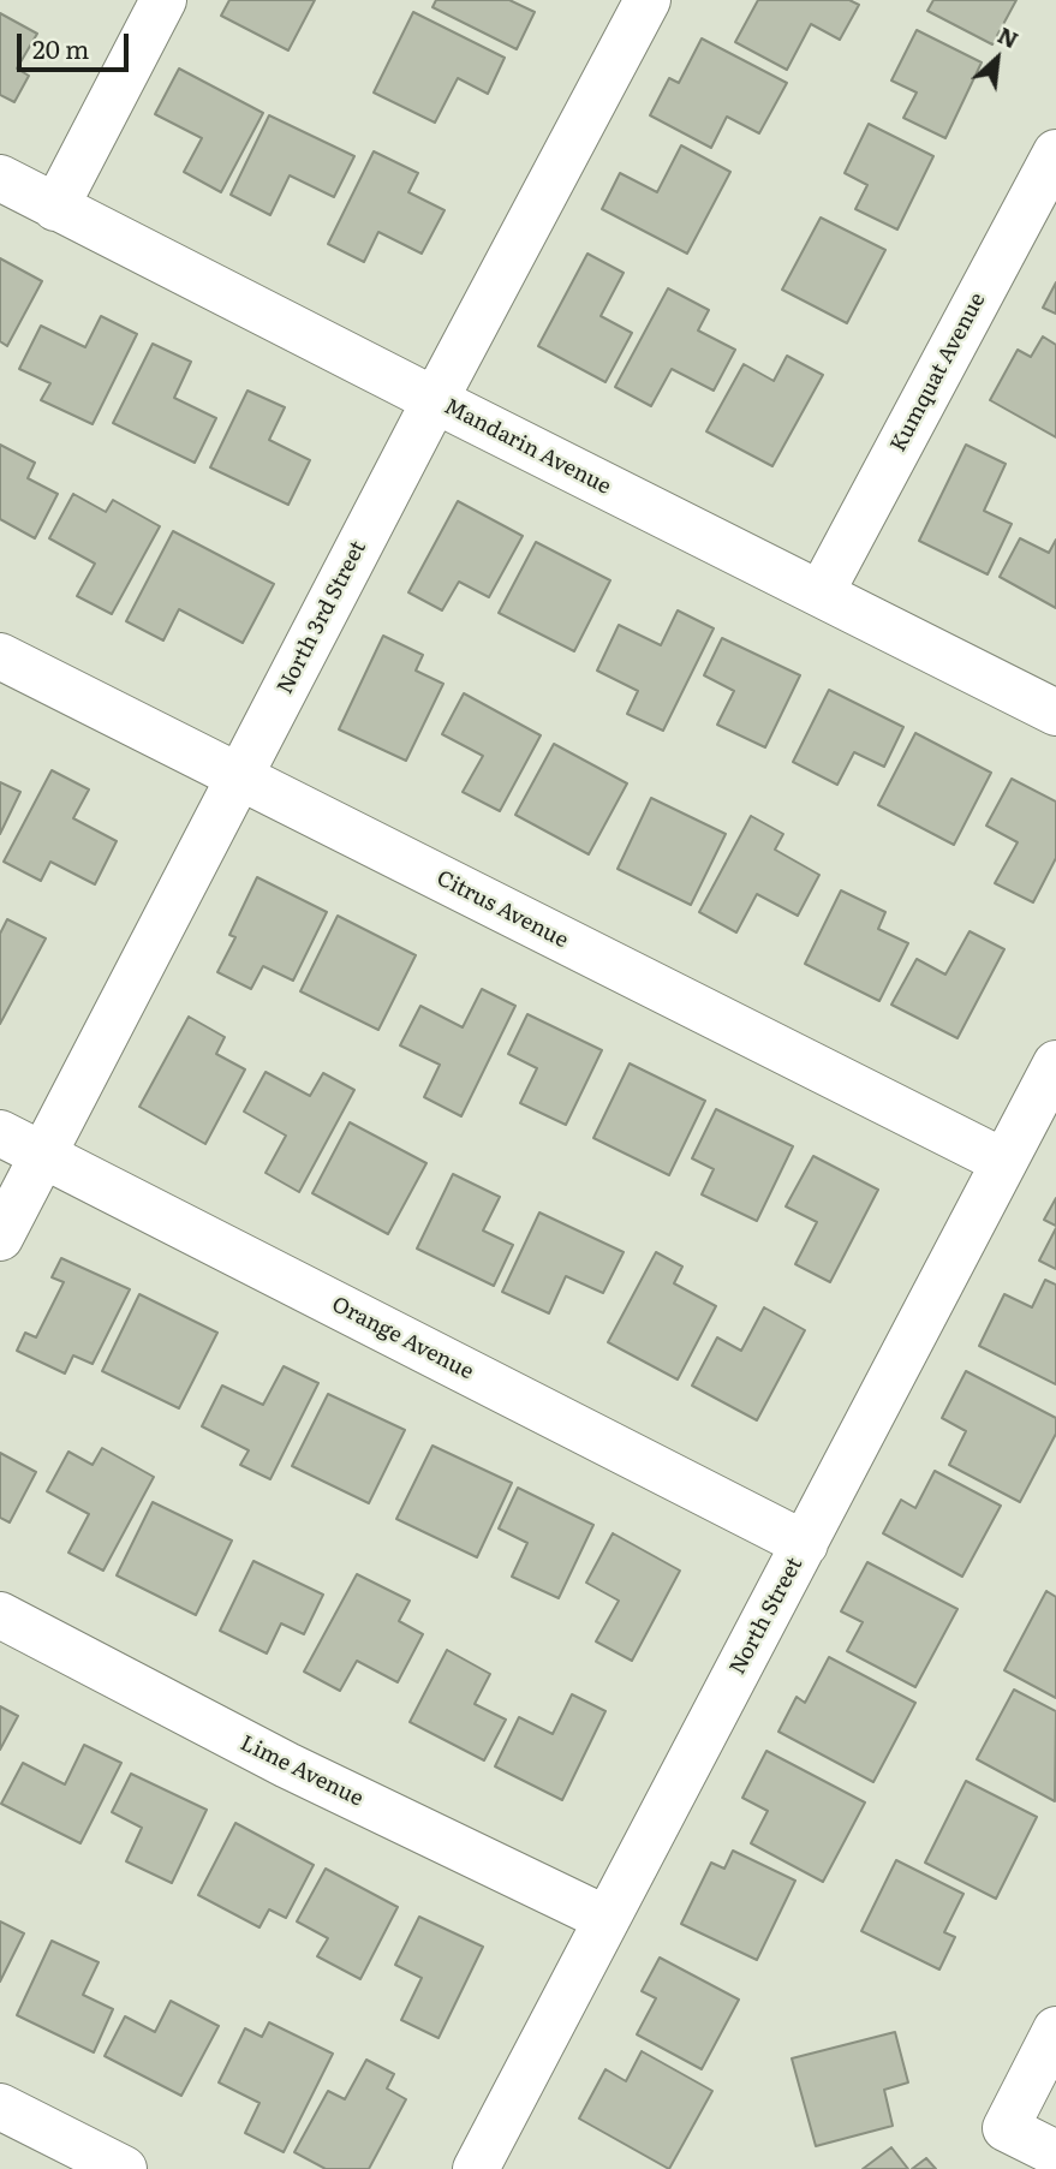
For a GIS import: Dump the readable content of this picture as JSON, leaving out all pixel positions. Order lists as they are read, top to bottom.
{
  "streets": {
    "street": [
      "Kumquat Avenue",
      "Mandarin Avenue",
      "North 3rd Street",
      "Citrus Avenue",
      "Orange Avenue",
      "North Street",
      "Lime Avenue"
    ]
  },
  "crossings": [
    ["Kumquat Avenue", "Mandarin Avenue"],
    ["Mandarin Avenue", "North 3rd Street"],
    ["North 3rd Street", "Citrus Avenue"],
    ["North 3rd Street", "Orange Avenue"],
    ["Citrus Avenue", "North Street"],
    ["Orange Avenue", "North Street"],
    ["North Street", "Lime Avenue"]
  ],
  "scale_bar": "20 m",
  "north": "top right"
}
